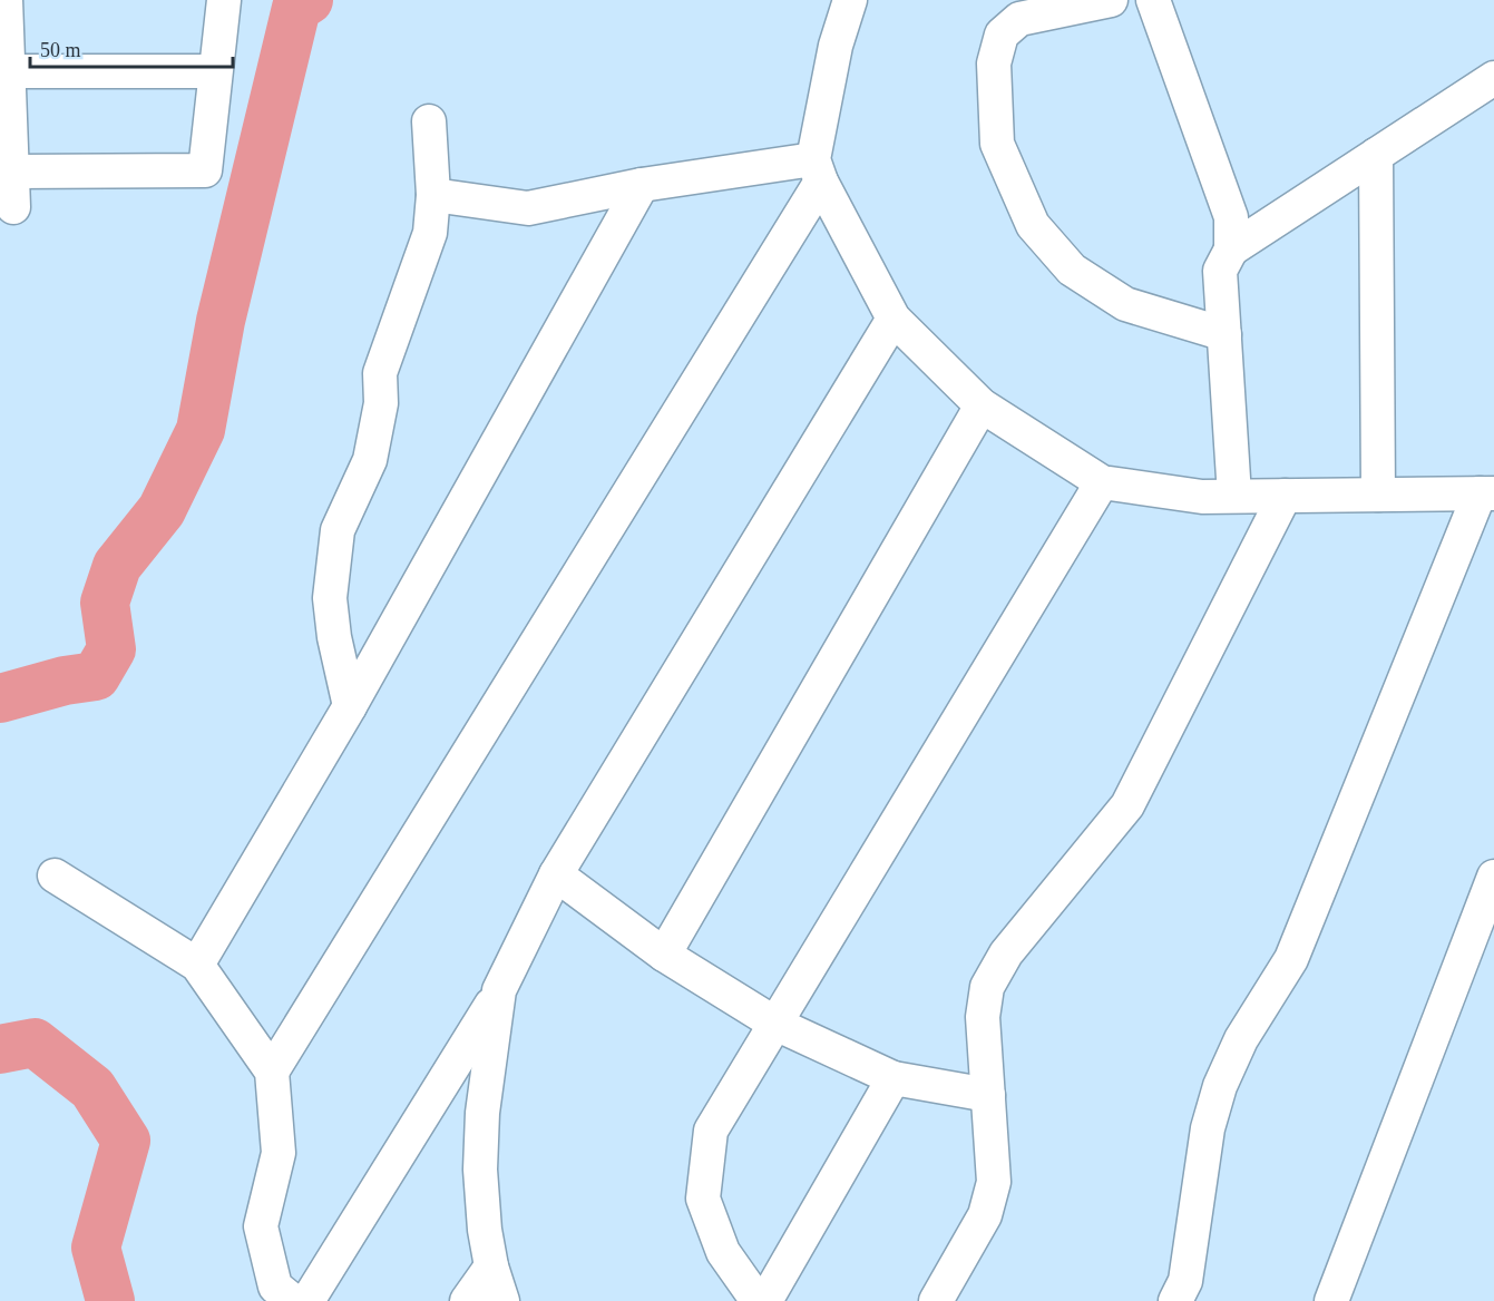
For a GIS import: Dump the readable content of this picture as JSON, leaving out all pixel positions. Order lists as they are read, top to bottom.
{
  "scale_bar": "50 m"
}
